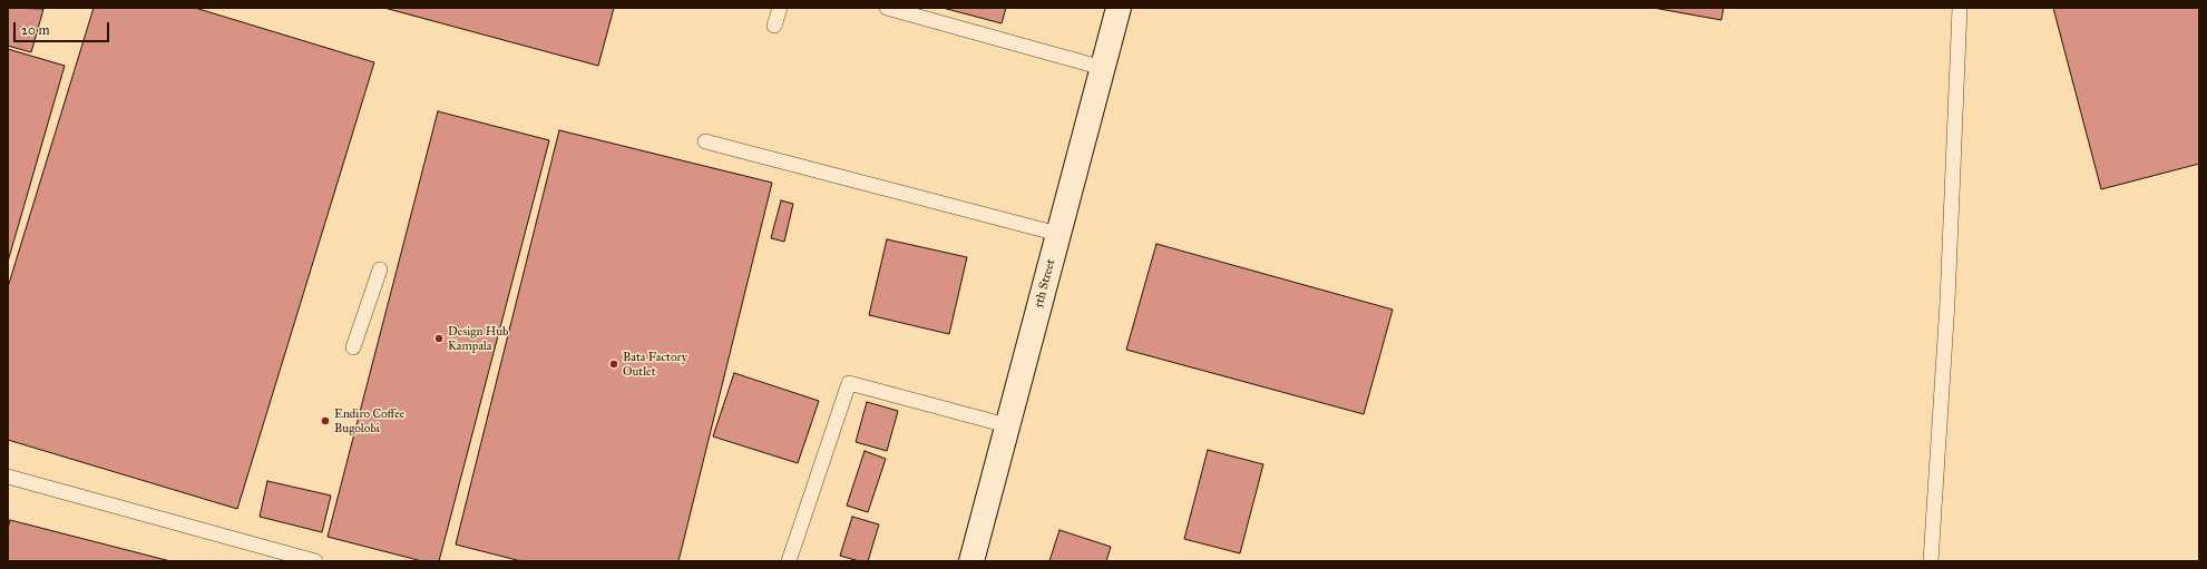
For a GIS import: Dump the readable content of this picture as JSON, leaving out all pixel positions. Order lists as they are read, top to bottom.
{
  "streets": {
    "street": ["5th Street"]
  },
  "places": ["Design Hub Kampala", "Bata Factory Outlet", "Endiro Coffee Bugolobi"],
  "scale_bar": "20 m"
}
